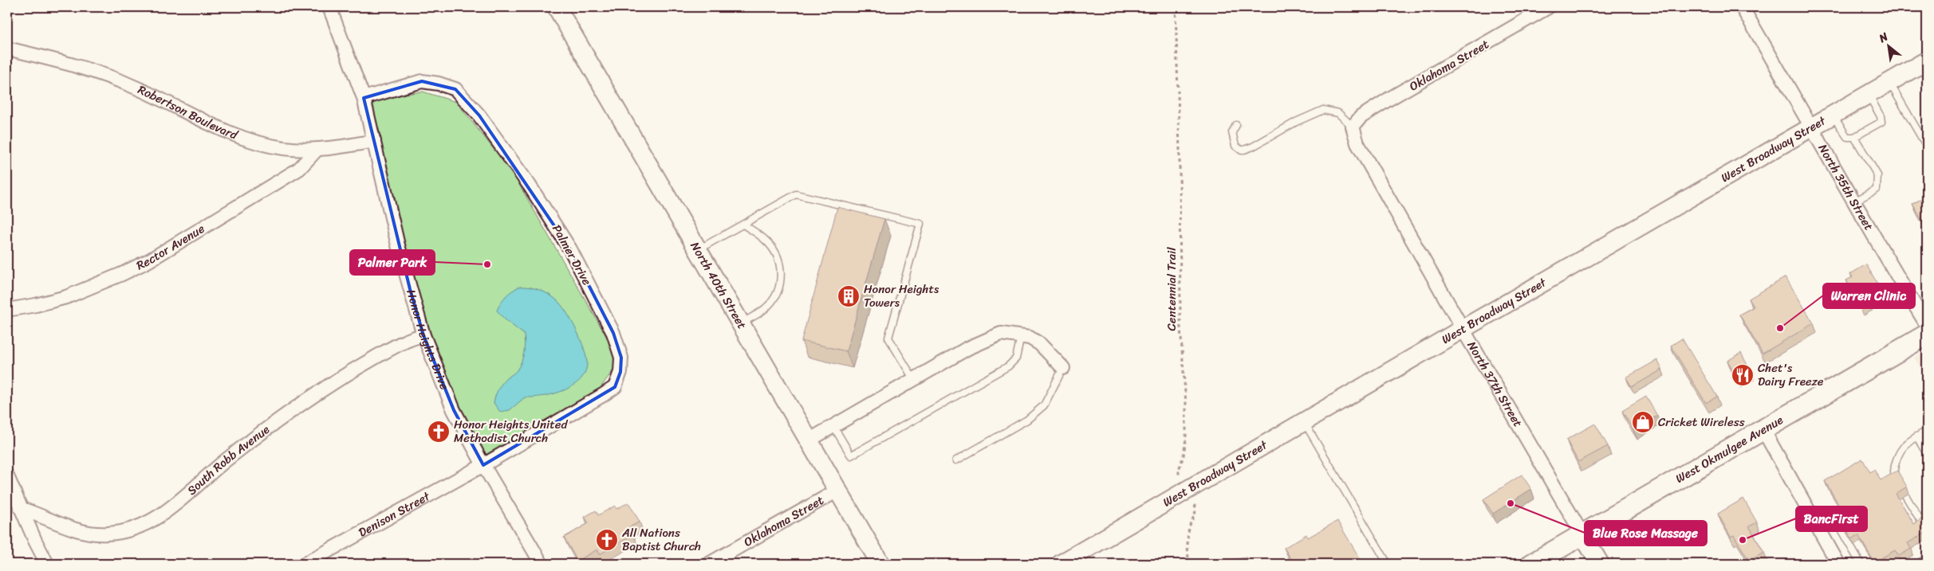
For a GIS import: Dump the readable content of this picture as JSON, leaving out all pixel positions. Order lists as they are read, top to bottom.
{
  "streets": {
    "main road": ["West Okmulgee Avenue"],
    "street": [
      "Oklahoma Street",
      "Robertson Boulevard",
      "West Broadway Street",
      "North 35th Street",
      "Rector Avenue",
      "Palmer Drive",
      "North 40th Street",
      "Honor Heights Drive",
      "North 37th Street",
      "South Robb Avenue",
      "Denison Street"
    ],
    "path": ["Centennial Trail"]
  },
  "crossings": [
    ["Oklahoma Street", "North 40th Street"],
    ["Oklahoma Street", "North 37th Street"],
    ["Robertson Boulevard", "Rector Avenue"],
    ["Robertson Boulevard", "Honor Heights Drive"],
    ["West Broadway Street", "North 35th Street"],
    ["West Broadway Street", "Centennial Trail"],
    ["West Broadway Street", "North 37th Street"],
    ["Palmer Drive", "Honor Heights Drive"],
    ["Palmer Drive", "Denison Street"],
    ["Honor Heights Drive", "South Robb Avenue"],
    ["Honor Heights Drive", "Denison Street"],
    ["North 37th Street", "West Okmulgee Avenue"]
  ],
  "places": {
    "other": [
      "Palmer Park",
      "Warren Clinic",
      "Blue Rose Massage",
      "BancFirst"
    ],
    "building": ["Honor Heights Towers"],
    "restaurant": ["Chet's Dairy Freeze"],
    "shop": ["Cricket Wireless"],
    "church": ["Honor Heights United Methodist Church", "All Nations Baptist Church"]
  },
  "north": "top left"
}
